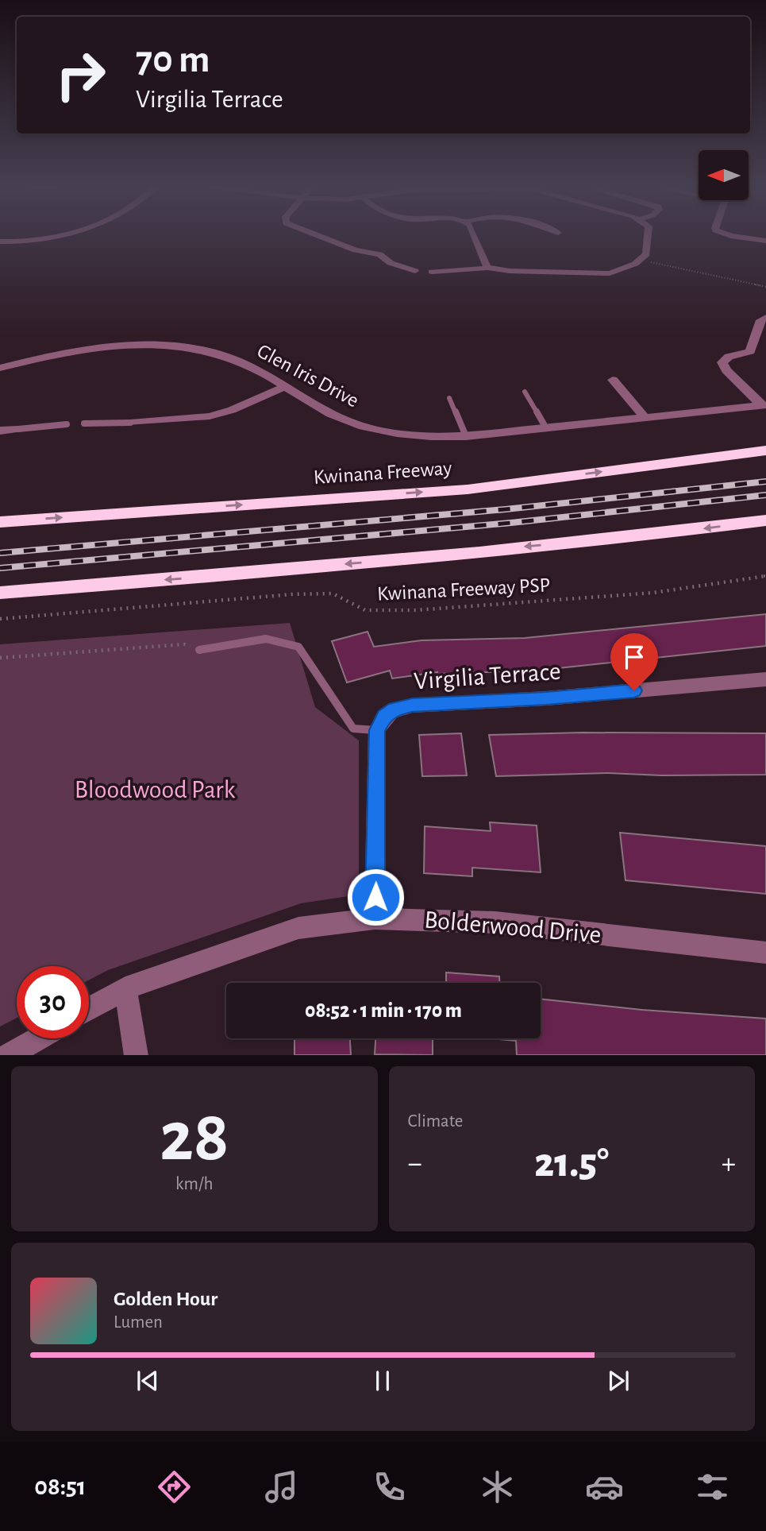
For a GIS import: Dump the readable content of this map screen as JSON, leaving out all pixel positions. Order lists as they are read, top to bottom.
{
  "streets": {
    "highway": ["Kwinana Freeway"],
    "street": ["Glen Iris Drive", "Virgilia Terrace", "Bolderwood Drive"],
    "path": ["Kwinana Freeway PSP"]
  },
  "parks": ["Bloodwood Park"],
  "north": "left",
  "page": {
    "turn": ["70 m", "Virgilia Terrace"],
    "limit": "30",
    "trip": "08:52 · 1 min · 170 m",
    "tile": [
      ["28", "km/h"],
      "Climate"
    ],
    "heat": ["−", "21.5°", "+"],
    "song": ["Golden Hour", "Lumen"],
    "tabs": "08:51"
  }
}
